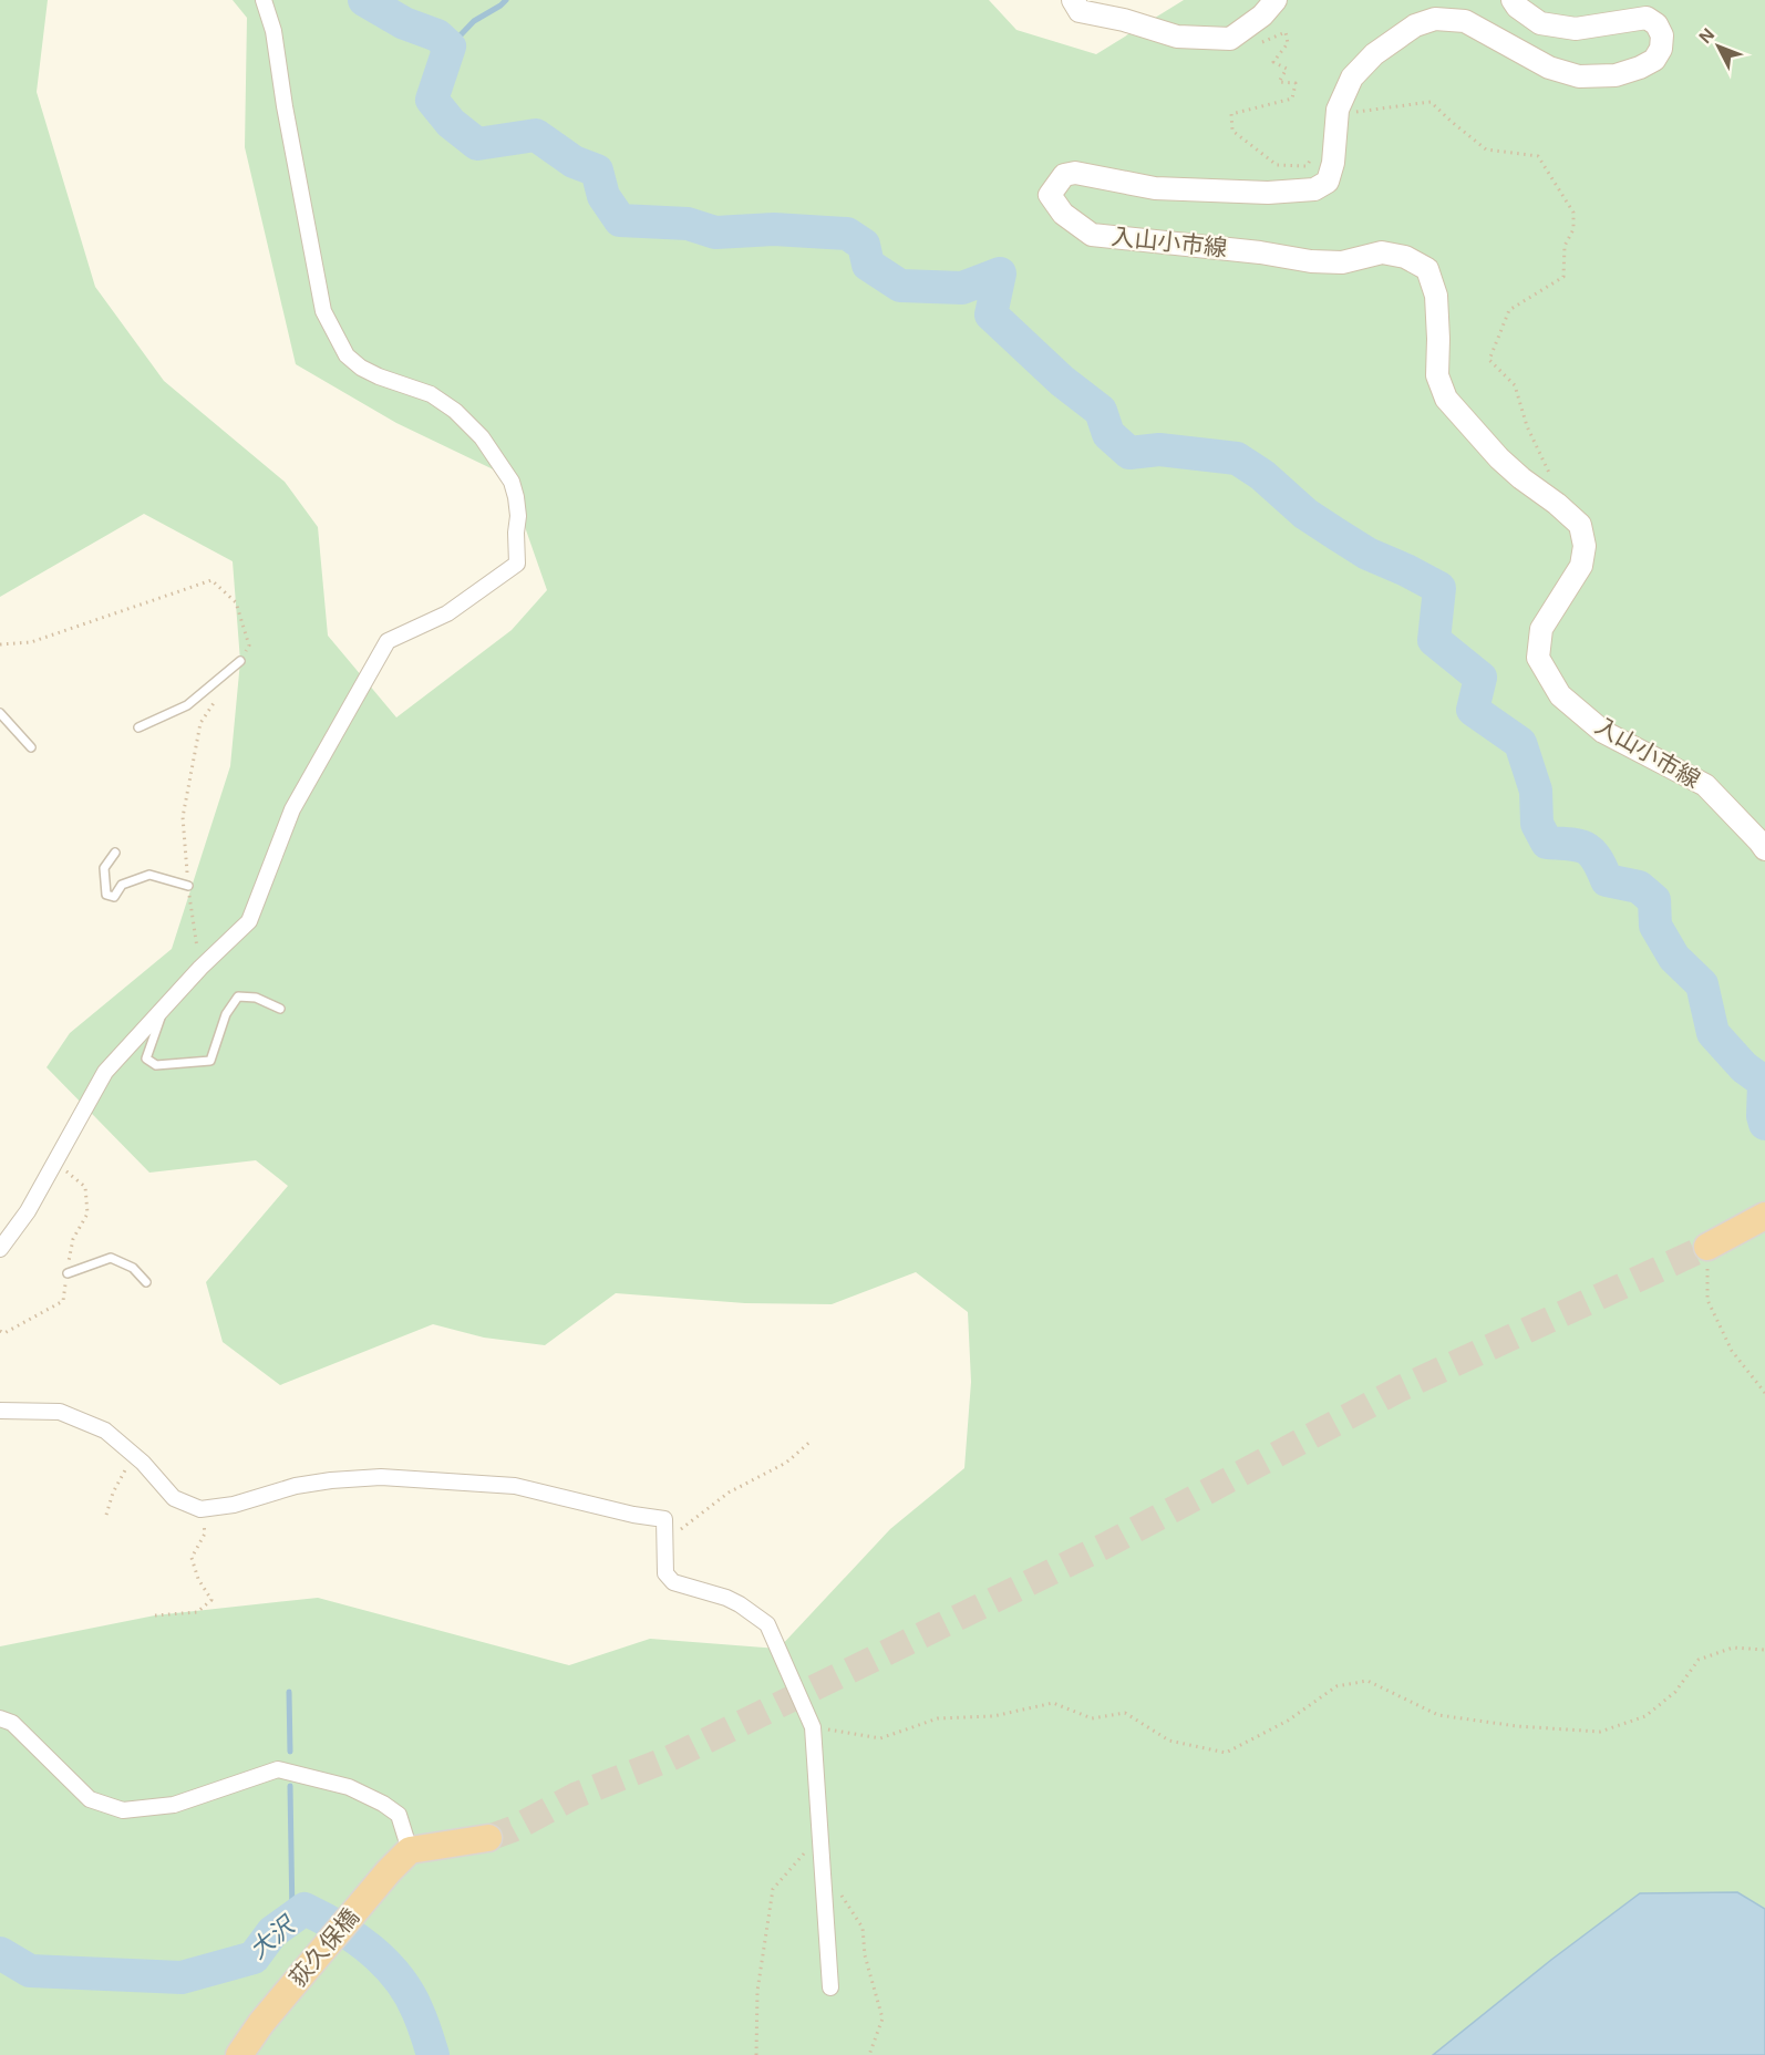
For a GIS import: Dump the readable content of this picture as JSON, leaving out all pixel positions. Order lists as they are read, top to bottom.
{
  "streets": {
    "highway": ["荻久保橋"],
    "main road": ["入山小市線"]
  },
  "water": ["大沢"],
  "north": "top left"
}
